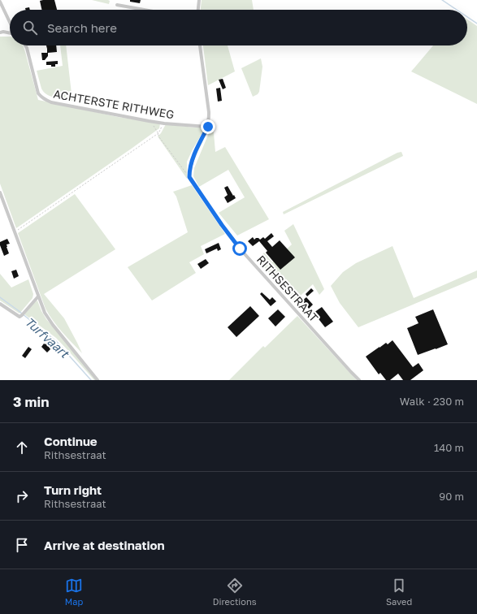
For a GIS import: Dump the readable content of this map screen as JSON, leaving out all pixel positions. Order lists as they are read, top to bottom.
{
  "streets": {
    "street": ["ACHTERSTE RITHWEG", "RITHSESTRAAT"]
  },
  "water": ["Turfvaart"],
  "page": {
    "search": "Search here",
    "heading": ["3 min", "Walk · 230 m"],
    "list": [
      ["Continue", "Rithsestraat", "140 m"],
      ["Turn right", "Rithsestraat", "90 m"],
      "Arrive at destination"
    ],
    "nav": ["Map", "Directions", "Saved"]
  }
}
